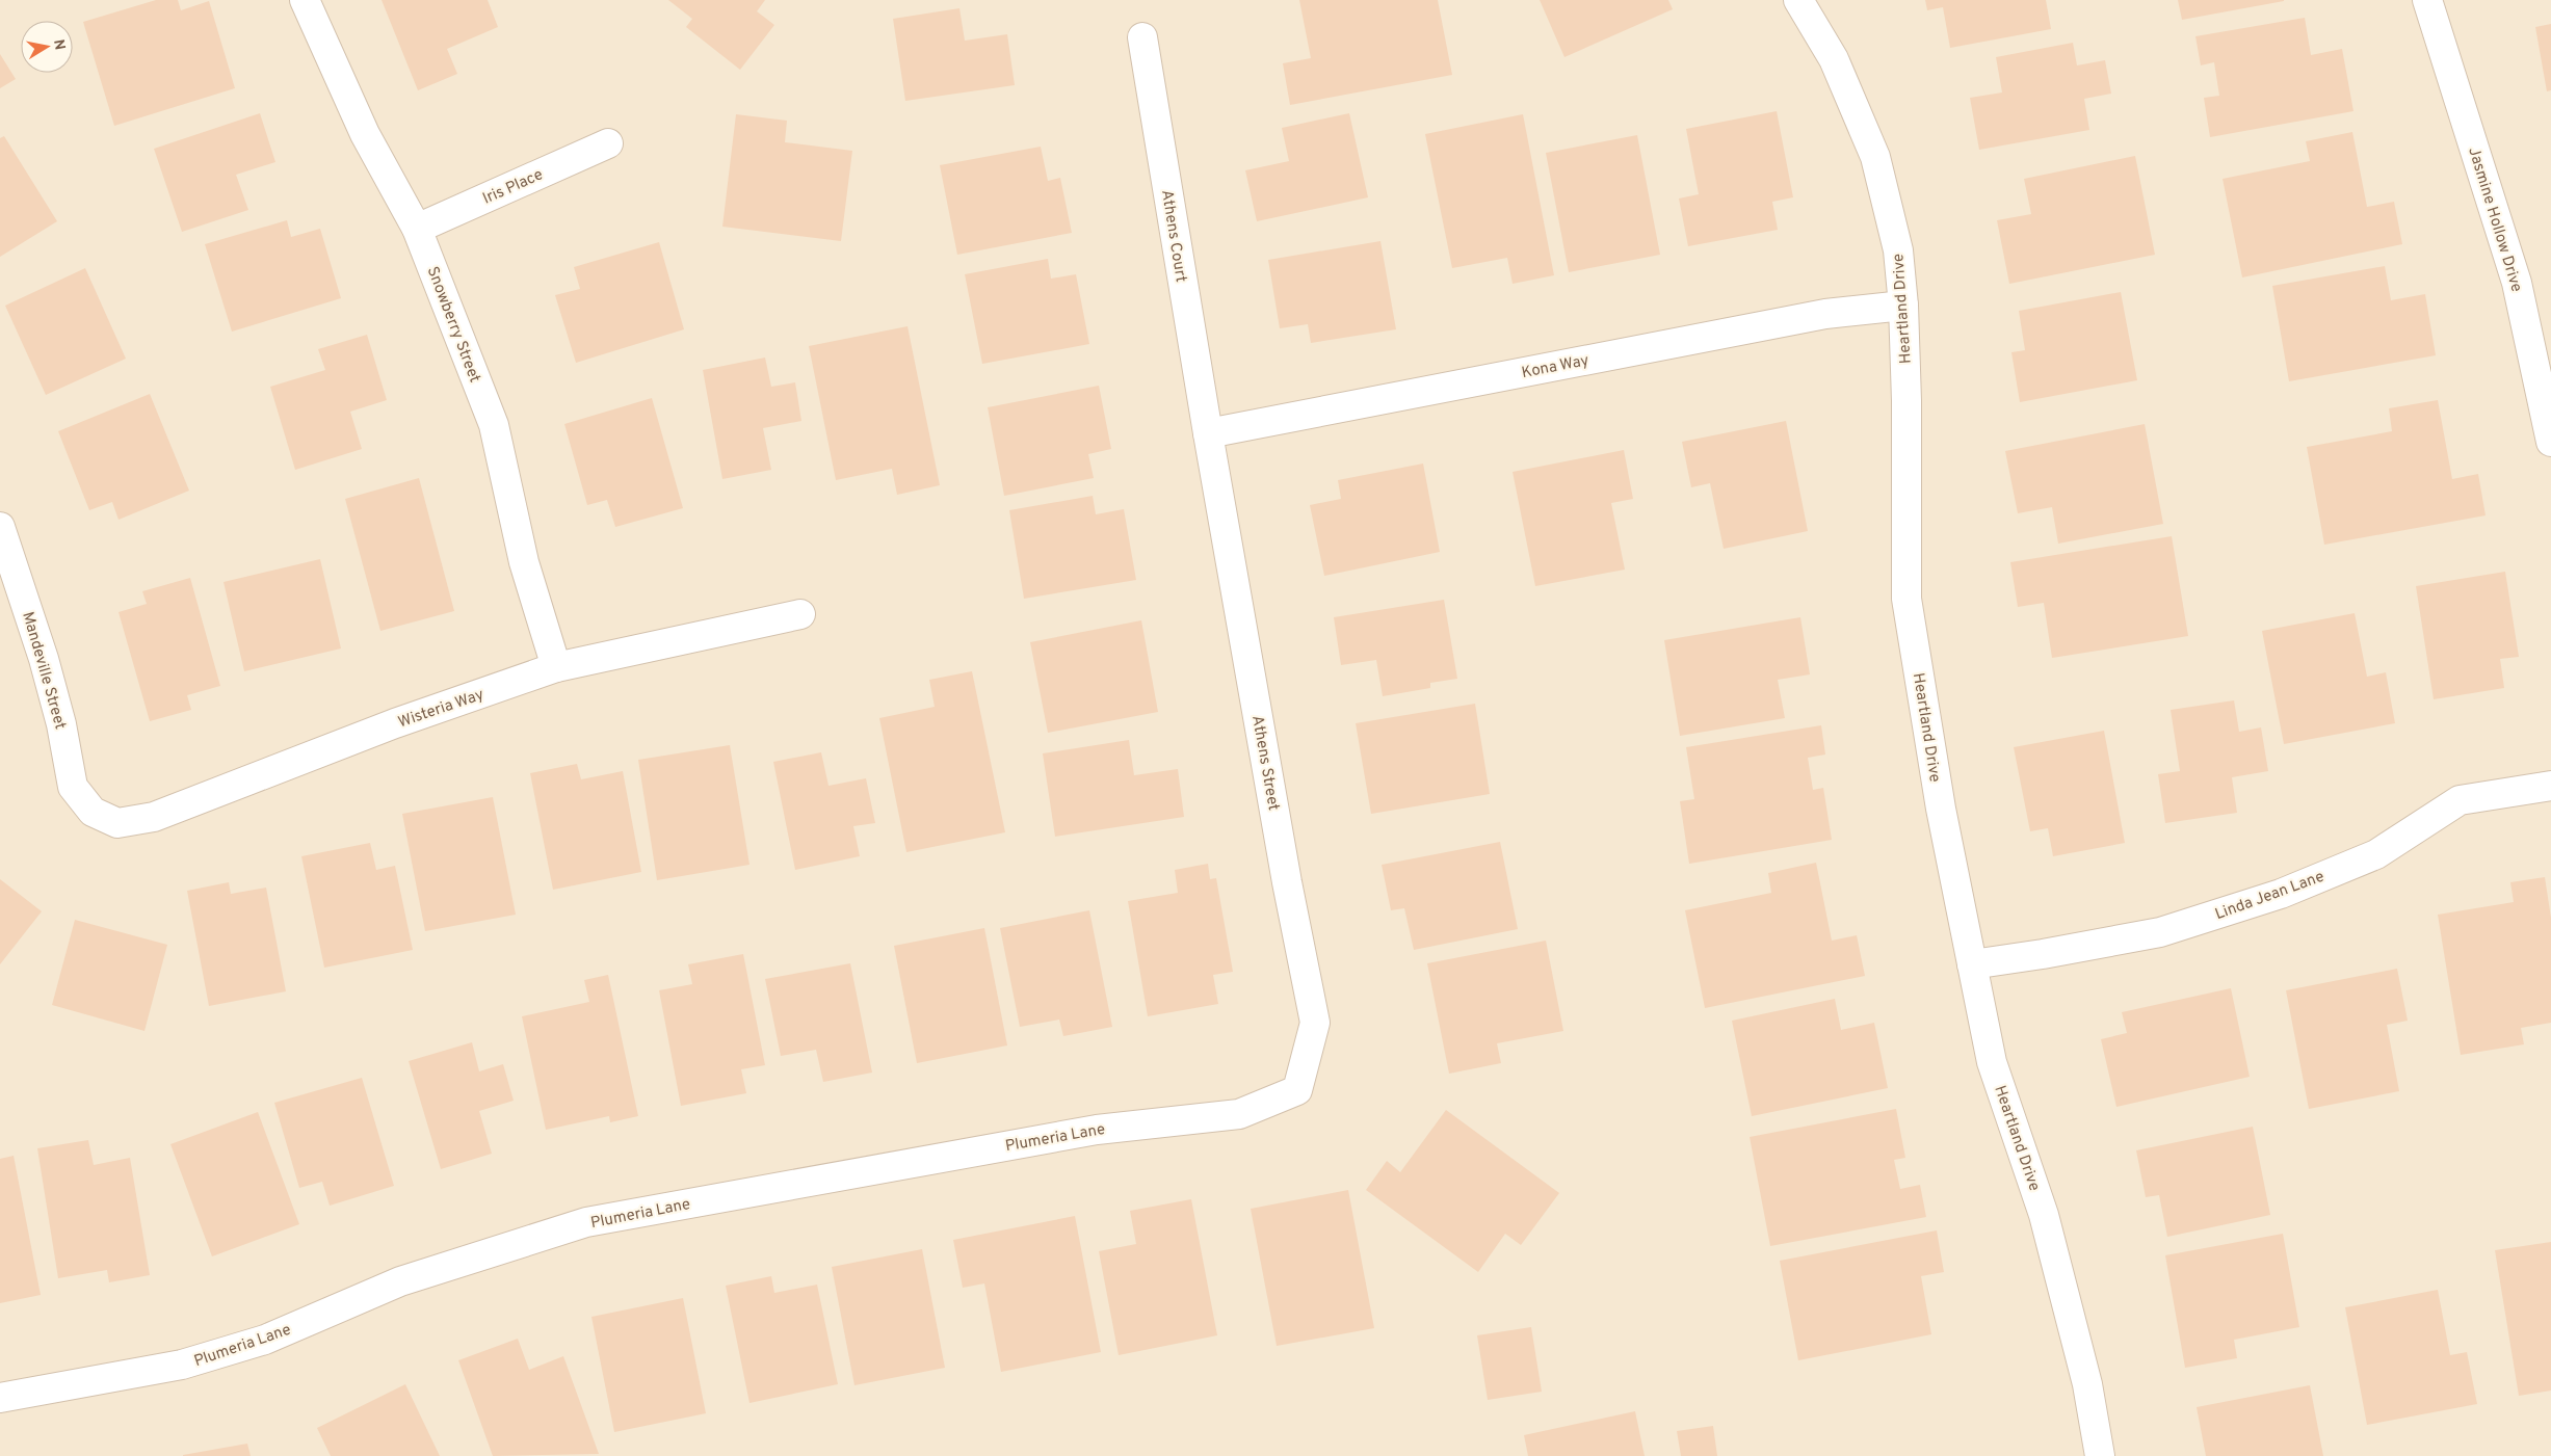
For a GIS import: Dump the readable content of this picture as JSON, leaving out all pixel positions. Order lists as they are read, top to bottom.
{
  "streets": {
    "street": [
      "Iris Place",
      "Jasmine Hollow Drive",
      "Athens Court",
      "Heartland Drive",
      "Snowberry Street",
      "Kona Way",
      "Mandeville Street",
      "Wisteria Way",
      "Athens Street",
      "Linda Jean Lane",
      "Plumeria Lane"
    ]
  },
  "crossings": [
    ["Iris Place", "Snowberry Street"],
    ["Athens Court", "Kona Way"],
    ["Athens Court", "Athens Street"],
    ["Heartland Drive", "Kona Way"],
    ["Heartland Drive", "Linda Jean Lane"],
    ["Snowberry Street", "Wisteria Way"],
    ["Kona Way", "Athens Street"],
    ["Mandeville Street", "Wisteria Way"],
    ["Athens Street", "Plumeria Lane"]
  ],
  "north": "right"
}
